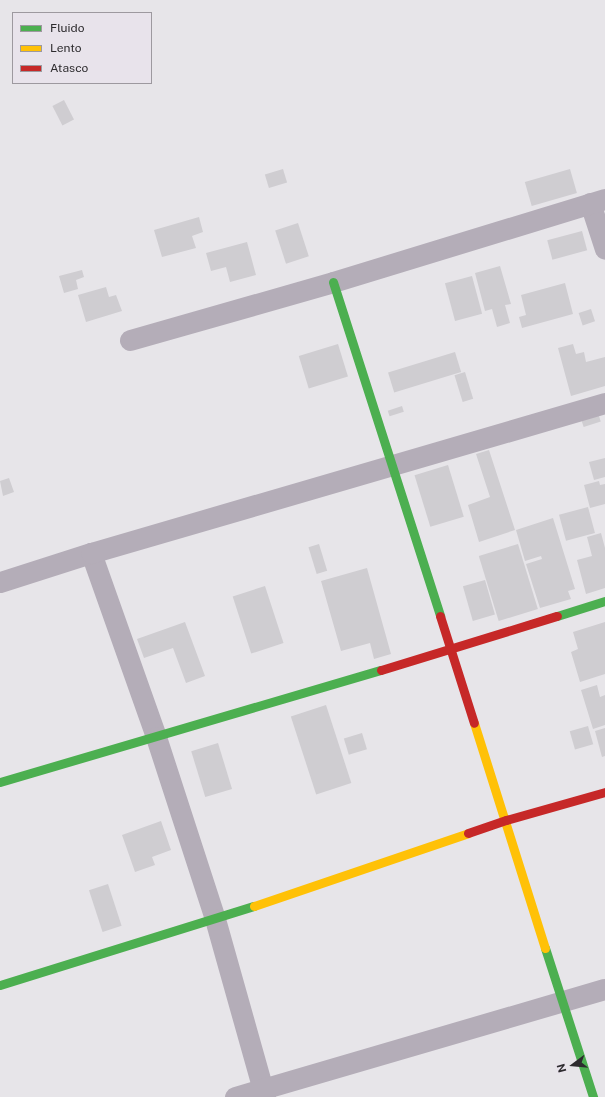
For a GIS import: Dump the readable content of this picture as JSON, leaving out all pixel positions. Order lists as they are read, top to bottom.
{
  "legend": ["Fluido", "Lento", "Atasco"],
  "north": "left"
}
